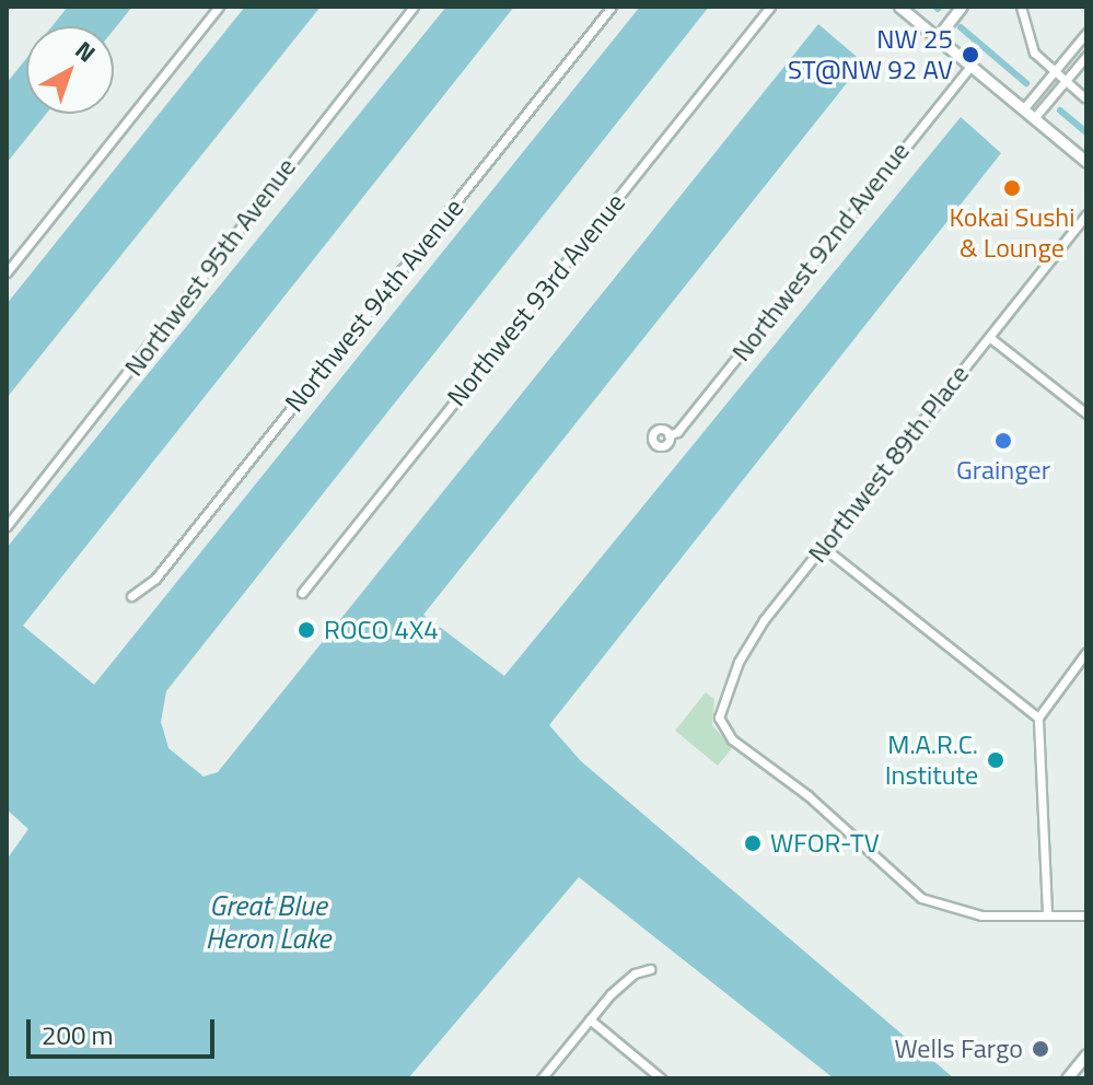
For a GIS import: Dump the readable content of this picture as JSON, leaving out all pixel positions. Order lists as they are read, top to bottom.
{
  "streets": {
    "street": [
      "Northwest 92nd Avenue",
      "Northwest 95th Avenue",
      "Northwest 93rd Avenue",
      "Northwest 94th Avenue",
      "Northwest 89th Place"
    ]
  },
  "water": ["Great Blue Heron Lake"],
  "places": [
    "NW 25 ST@NW 92 AV",
    "Kokai Sushi & Lounge",
    "Grainger",
    "ROCO 4X4",
    "M.A.R.C. Institute",
    "WFOR-TV",
    "Wells Fargo"
  ],
  "scale_bar": "200 m",
  "north": "top right"
}
